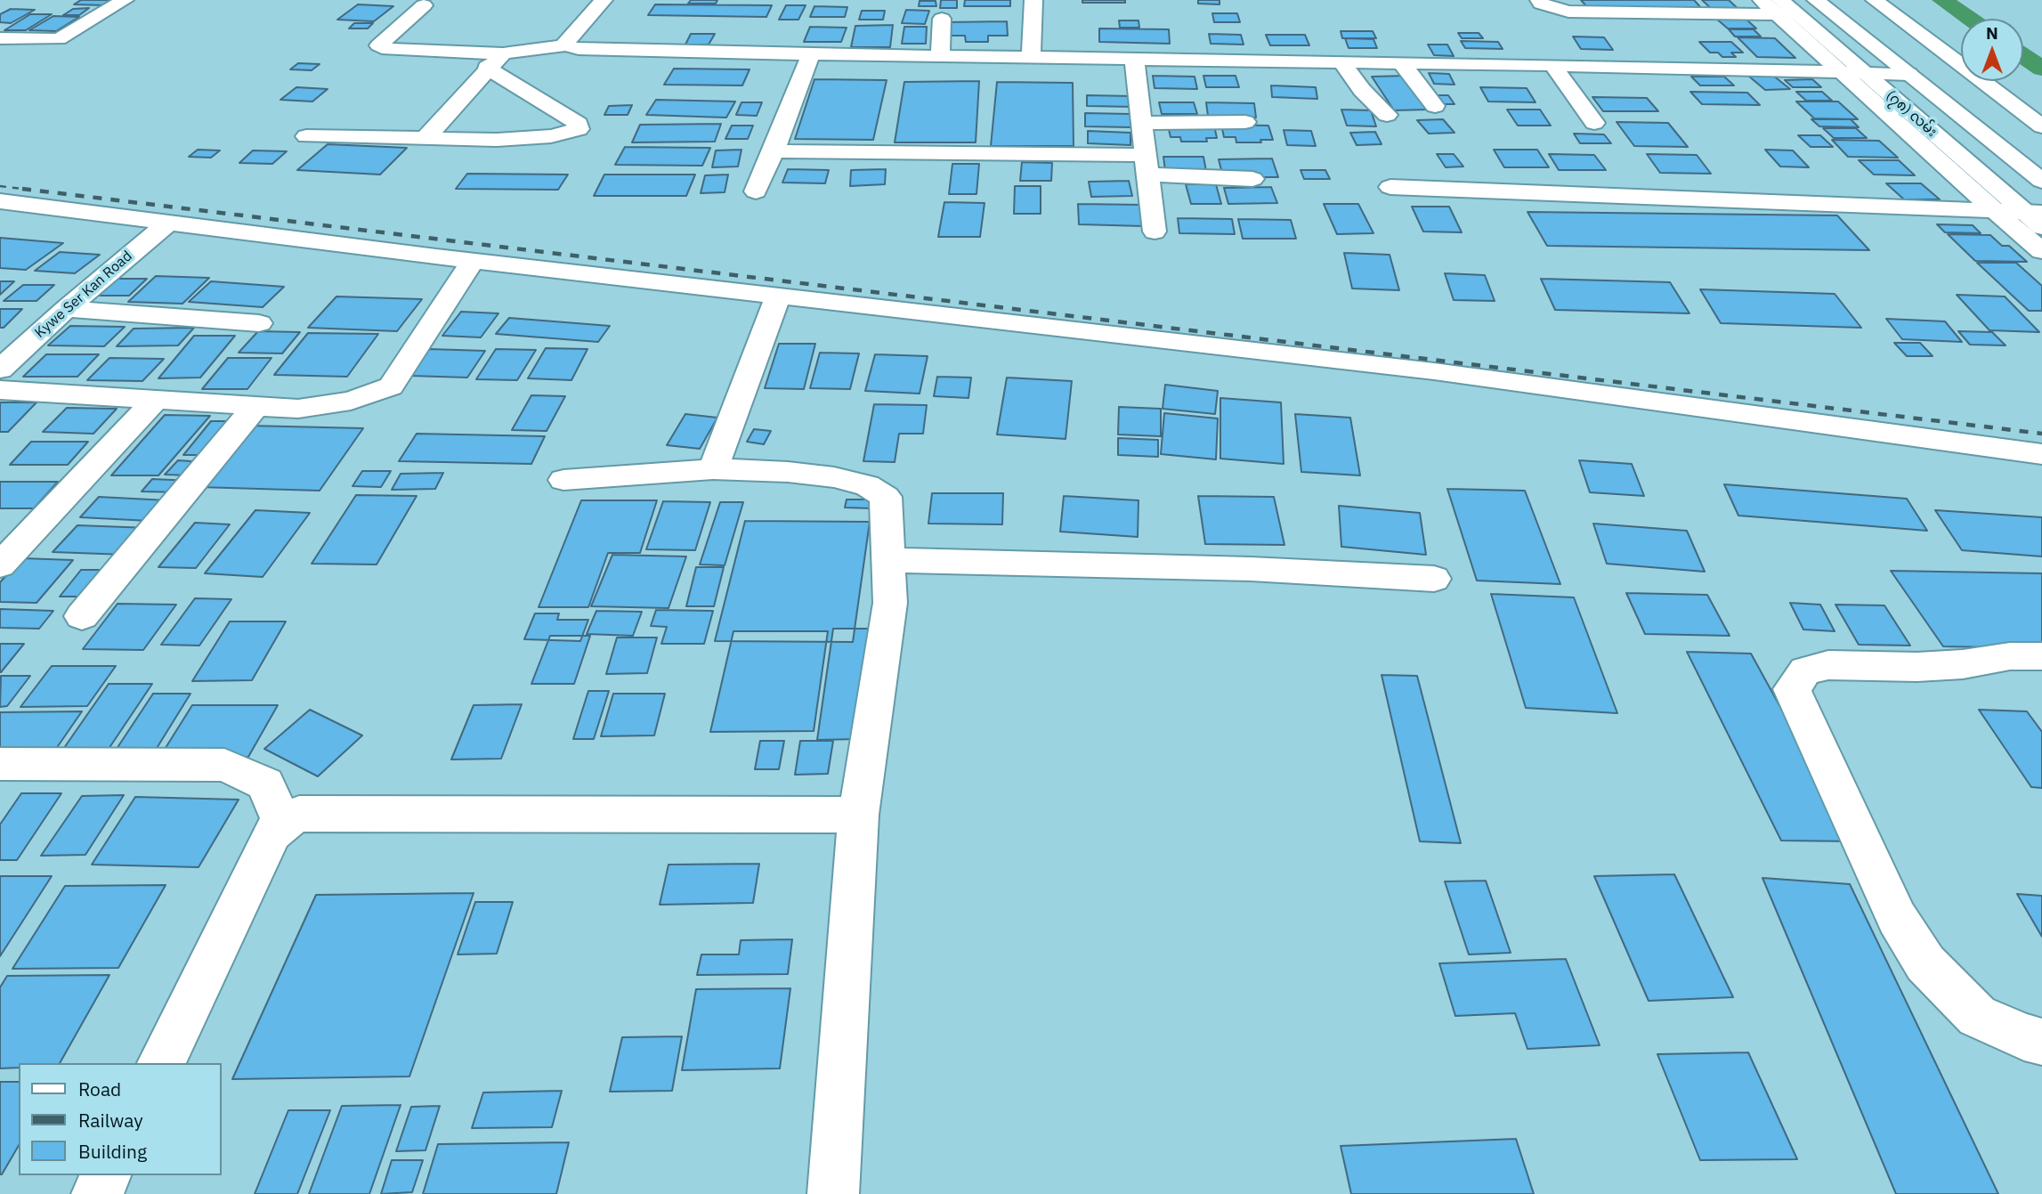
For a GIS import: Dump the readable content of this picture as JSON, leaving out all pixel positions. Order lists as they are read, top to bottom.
{
  "streets": {
    "street": ["(၇၈) လမ်း", "Kywe Ser Kan Road"]
  },
  "legend": ["Road", "Railway", "Building"],
  "north": "top"
}
